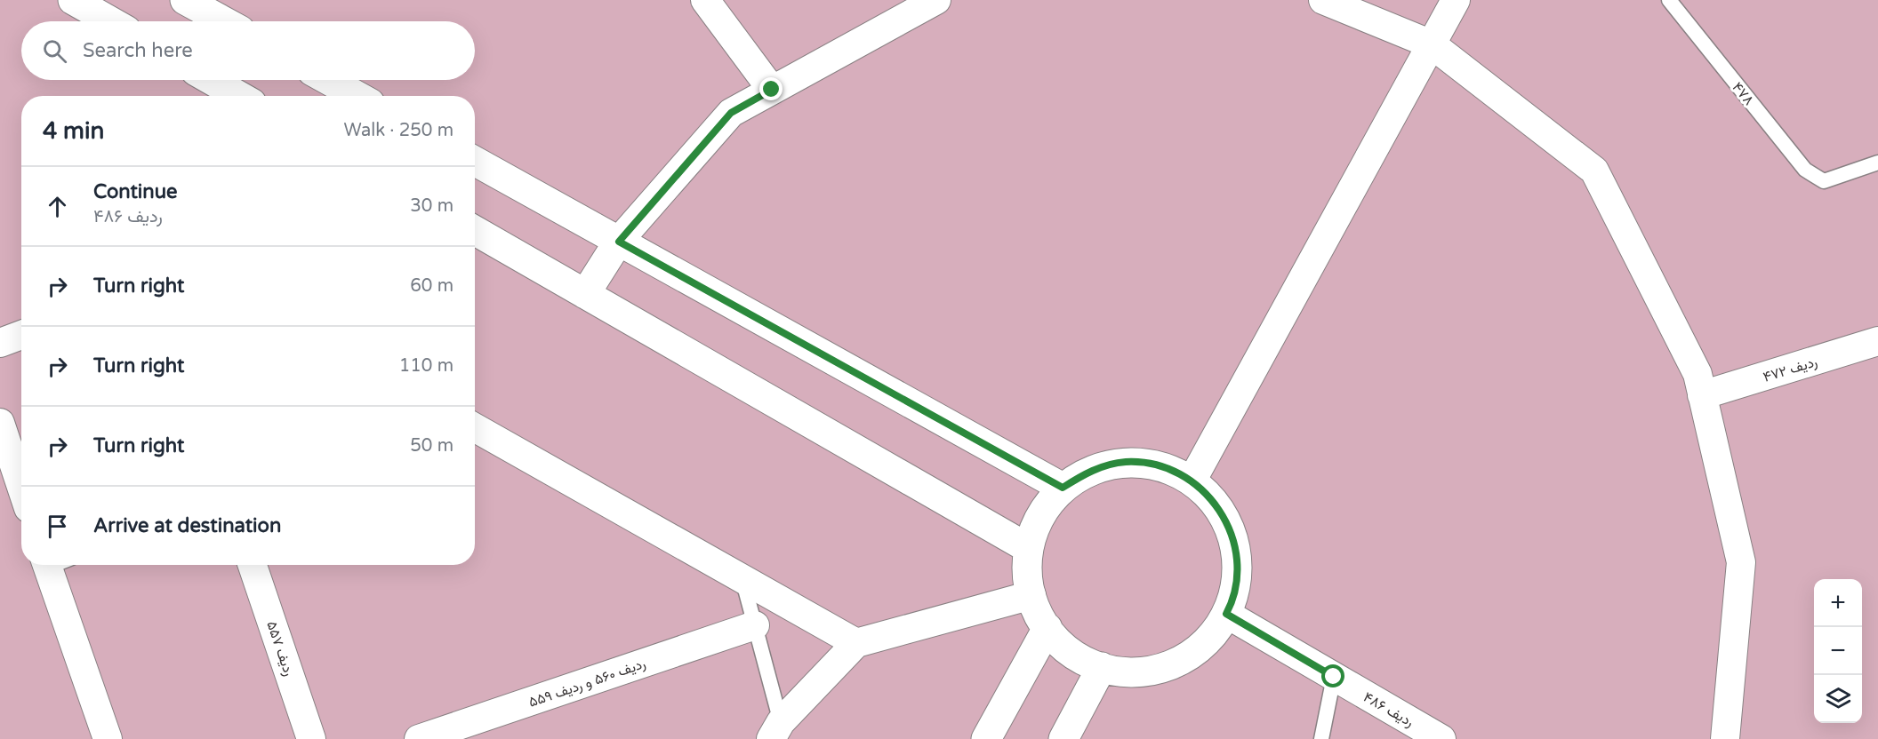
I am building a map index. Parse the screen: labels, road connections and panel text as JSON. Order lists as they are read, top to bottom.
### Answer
{
  "streets": {
    "street": [
      "ردیف ۴۷۲",
      "ردیف ۵۵۷",
      "ردیف ۵۶۰ و ردیف ۵۵۹",
      "ردیف ۴۸۶"
    ],
    "lane": ["۴۷۸"]
  },
  "page": {
    "search": "Search here",
    "heading": ["4 min", "Walk · 250 m"],
    "list": [
      ["Continue", "ردیف ۴۸۶", "30 m"],
      ["Turn right", "60 m"],
      ["Turn right", "110 m"],
      ["Turn right", "50 m"],
      "Arrive at destination"
    ],
    "map_buttons": ["+", "−"]
  }
}
